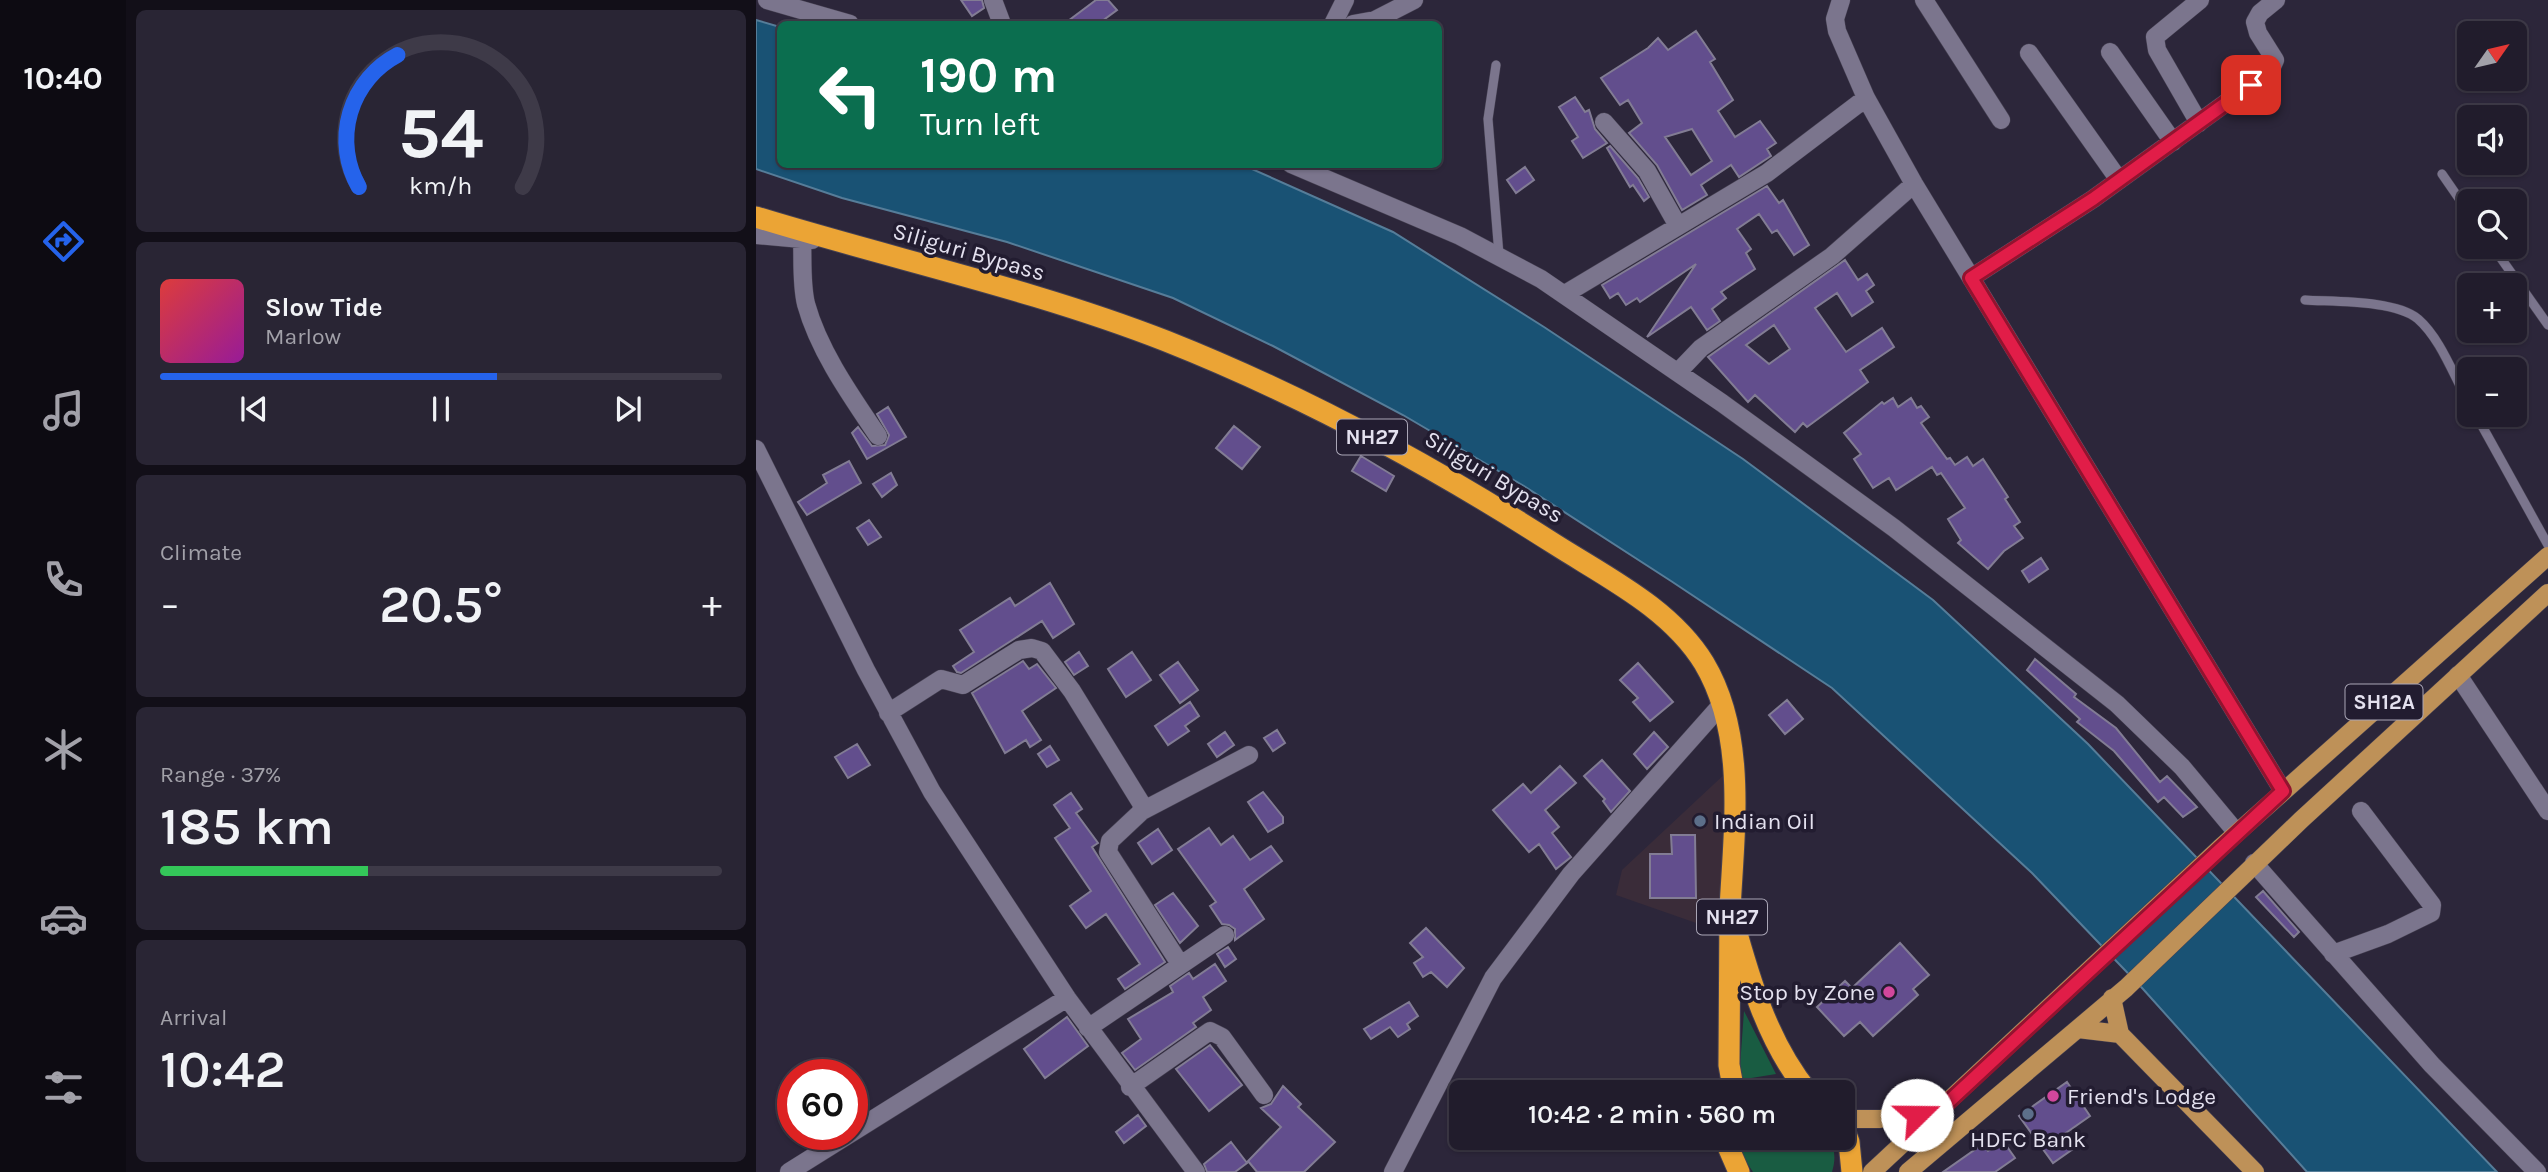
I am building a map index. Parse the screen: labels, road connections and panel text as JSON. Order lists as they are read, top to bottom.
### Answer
{
  "streets": {
    "highway": ["Siliguri Bypass", "NH27"],
    "main road": ["SH12A"]
  },
  "crossings": [
    ["Siliguri Bypass", "NH27"]
  ],
  "places": [
    "Indian Oil",
    "Stop by Zone",
    "Friend's Lodge",
    "HDFC Bank"
  ],
  "north": "top right",
  "page": {
    "tabs": "10:40",
    "map_buttons": ["+", "−"],
    "turn": ["190 m", "Turn left"],
    "song": ["Slow Tide", "Marlow"],
    "tile": [
      "Climate",
      ["Range · 37%", "185 km"],
      ["Arrival", "10:42"]
    ],
    "heat": ["−", "20.5°", "+"],
    "limit": "60",
    "trip": "10:42 · 2 min · 560 m",
    "gauge": ["54", "km/h"]
  }
}
